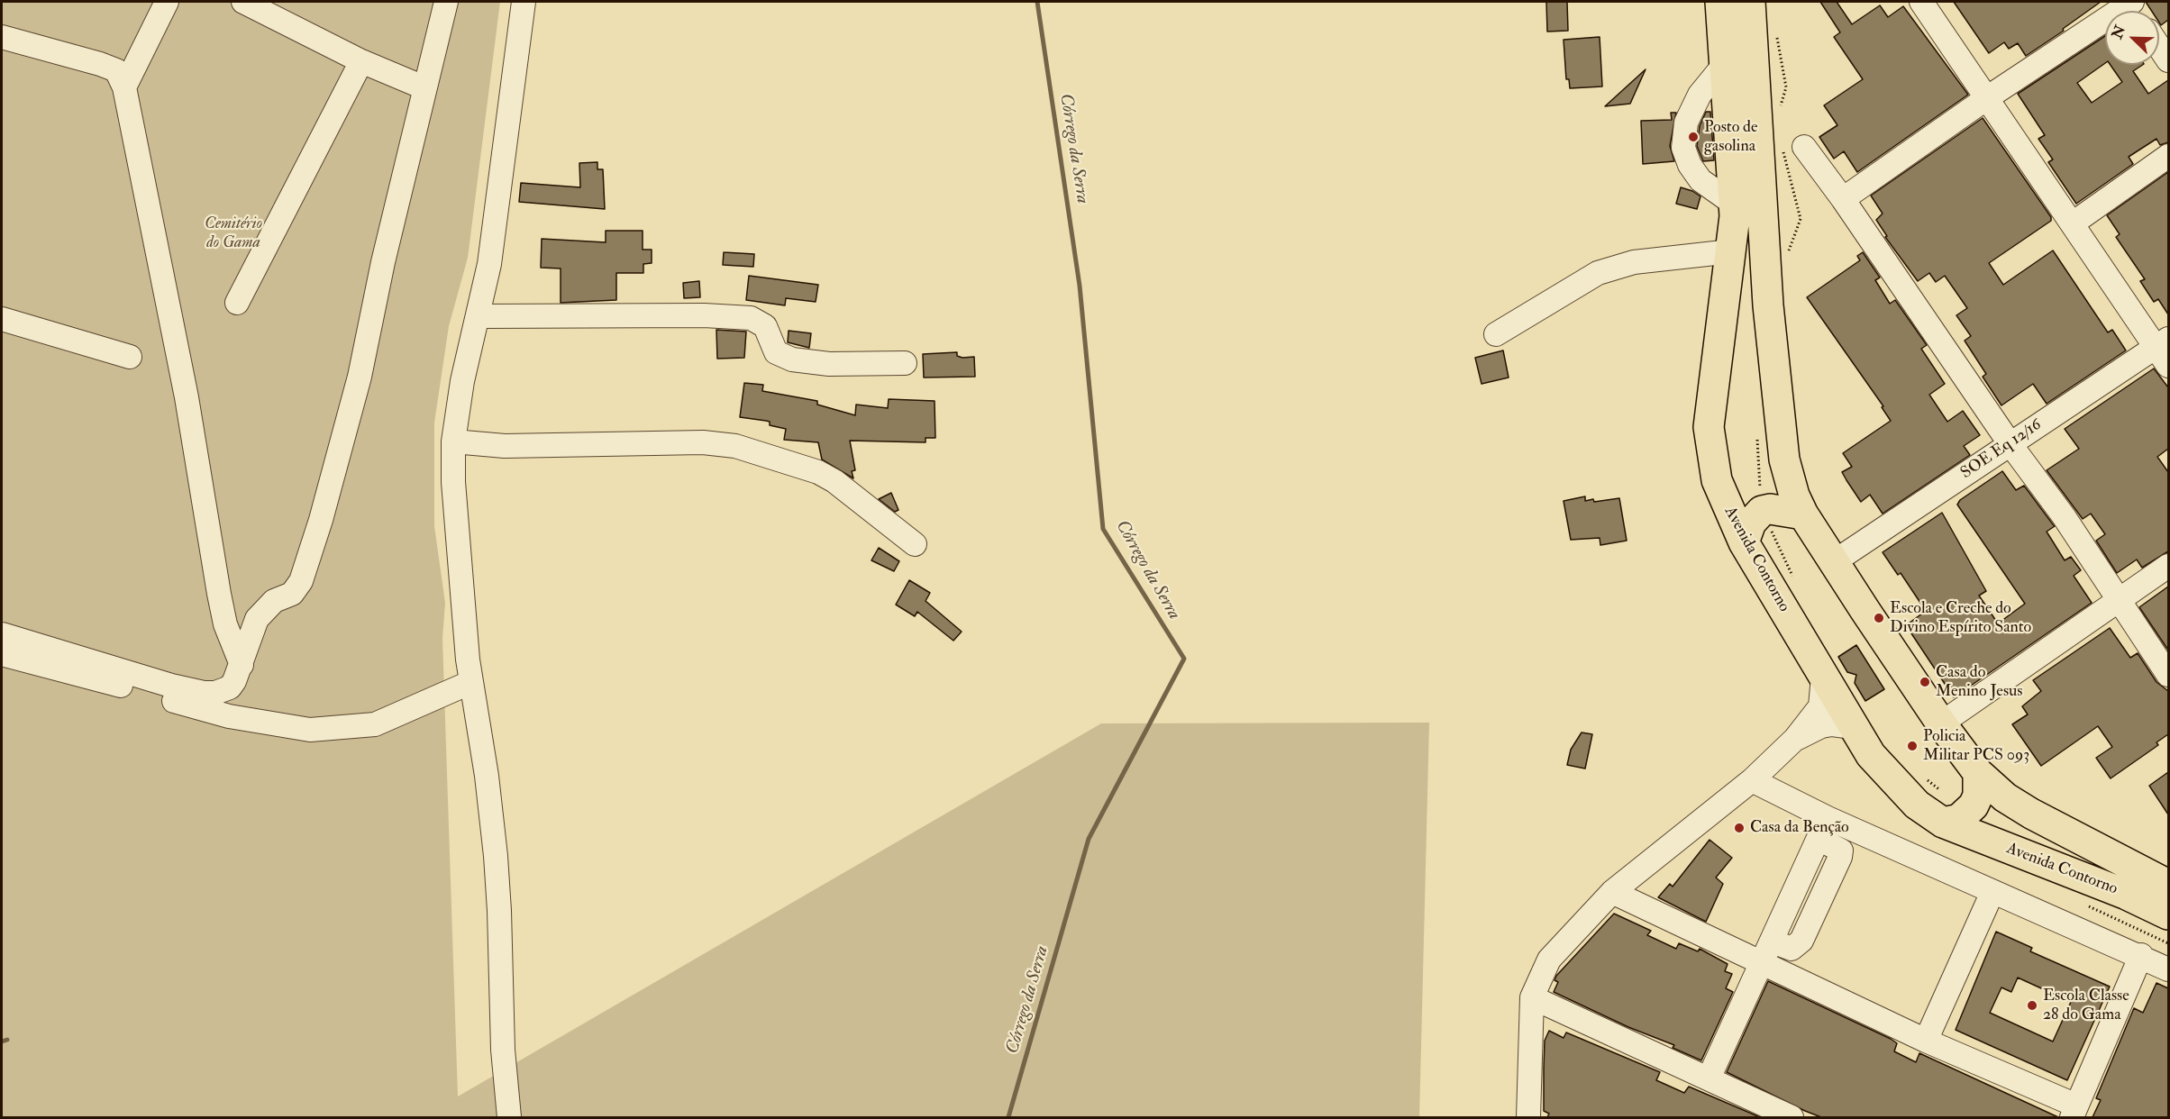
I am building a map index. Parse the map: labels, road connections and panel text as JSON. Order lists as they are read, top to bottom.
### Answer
{
  "streets": {
    "main road": ["Avenida Contorno"],
    "street": ["SOE Eq 12/16"]
  },
  "crossings": [
    ["SOE Eq 12/16", "Avenida Contorno"]
  ],
  "water": ["Córrego da Serra"],
  "parks": ["Cemitério do Gama"],
  "places": [
    "Posto de gasolina",
    "Escola e Creche do Divino Espírito Santo",
    "Casa do Menino Jesus",
    "Policia Militar PCS 093",
    "Casa da Benção",
    "Escola Classe 28 do Gama"
  ],
  "north": "top left"
}
